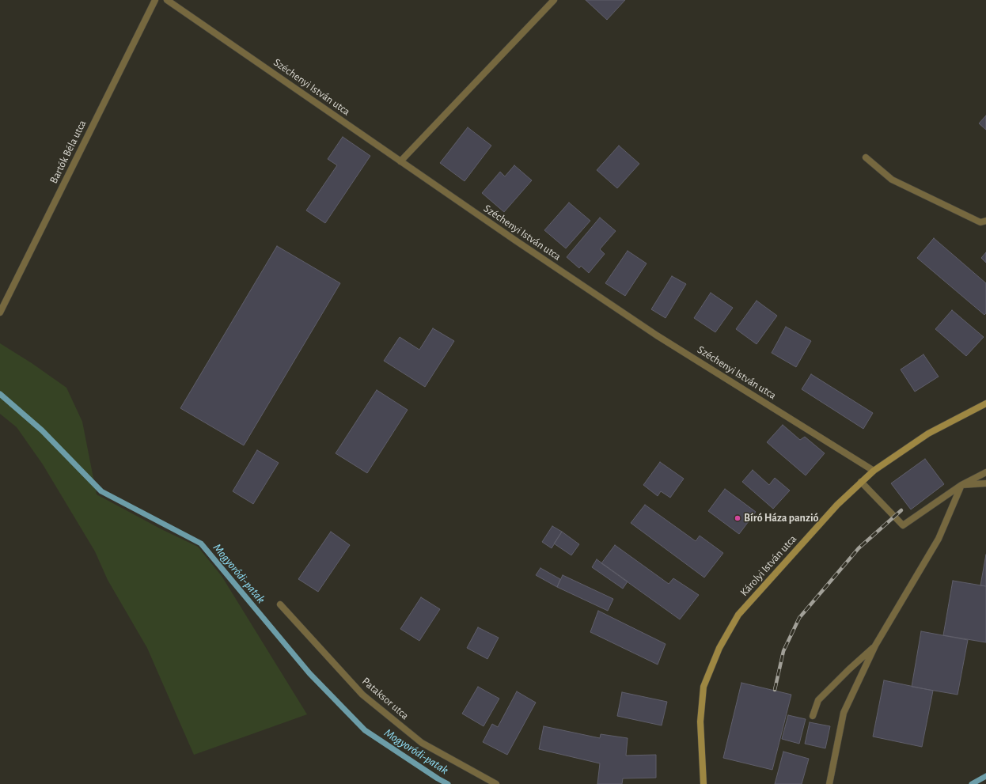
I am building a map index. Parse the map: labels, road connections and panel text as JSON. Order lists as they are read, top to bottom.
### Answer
{
  "streets": {
    "main road": ["Károlyi István utca"],
    "street": ["Széchenyi István utca", "Bartók Béla utca", "Pataksor utca"]
  },
  "crossings": [
    ["Széchenyi István utca", "Károlyi István utca"]
  ],
  "water": ["Mogyoródi-patak"],
  "places": ["Bíró Háza panzió"]
}
